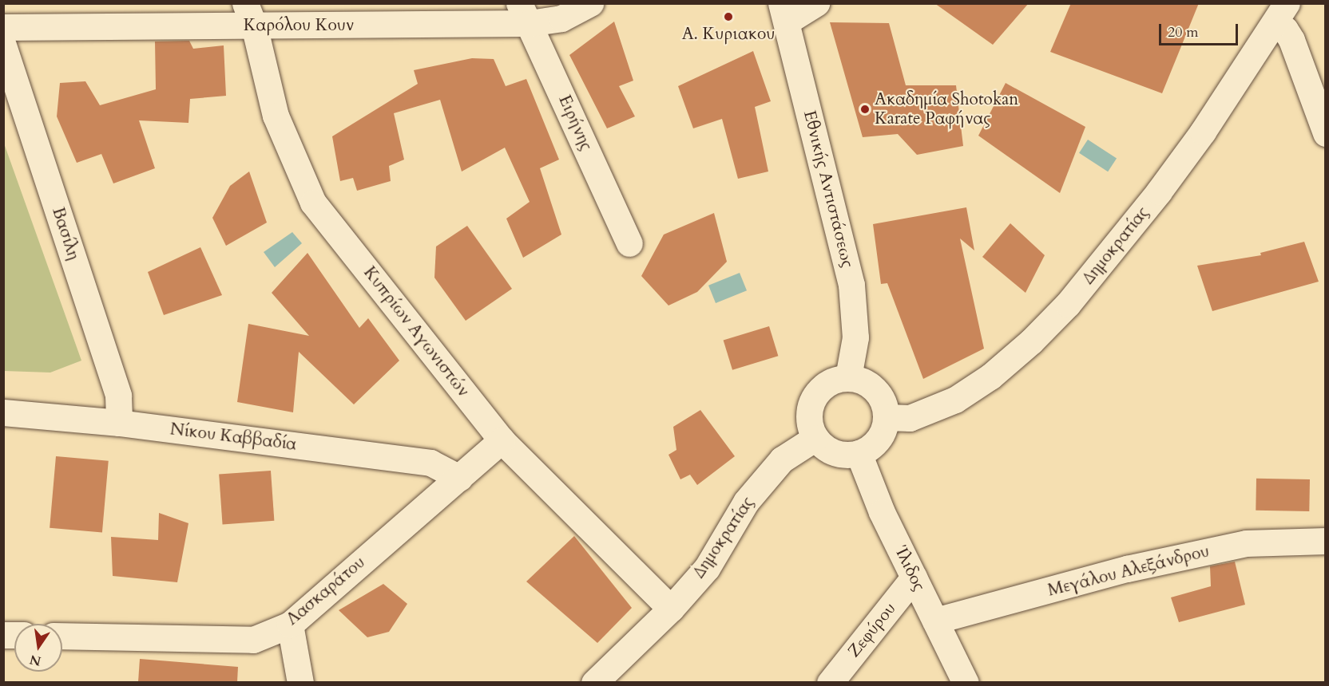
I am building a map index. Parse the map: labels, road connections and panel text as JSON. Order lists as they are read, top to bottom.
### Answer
{
  "streets": {
    "street": [
      "Καρόλου Κουν",
      "Ειρήνης",
      "Εθνικής Αντιστάσεως",
      "Βασίλη",
      "Δημοκρατίας",
      "Κυπρίων Αγωνιστών",
      "Νίκου Καββαδία",
      "Ίλιδος",
      "Μεγάλου Αλεξάνδρου",
      "Λασκαράτου",
      "Ζεφύρου"
    ]
  },
  "crossings": [
    ["Καρόλου Κουν", "Ειρήνης"],
    ["Καρόλου Κουν", "Κυπρίων Αγωνιστών"],
    ["Εθνικής Αντιστάσεως", "Δημοκρατίας"],
    ["Εθνικής Αντιστάσεως", "Ίλιδος"],
    ["Βασίλη", "Νίκου Καββαδία"],
    ["Δημοκρατίας", "Κυπρίων Αγωνιστών"],
    ["Δημοκρατίας", "Ίλιδος"],
    ["Κυπρίων Αγωνιστών", "Λασκαράτου"],
    ["Νίκου Καββαδία", "Λασκαράτου"],
    ["Ίλιδος", "Μεγάλου Αλεξάνδρου"],
    ["Ίλιδος", "Ζεφύρου"]
  ],
  "places": ["Α. Κυριακου", "Ακαδημία Shotokan Karate Ραφήνας"],
  "scale_bar": "20 m",
  "north": "bottom"
}
